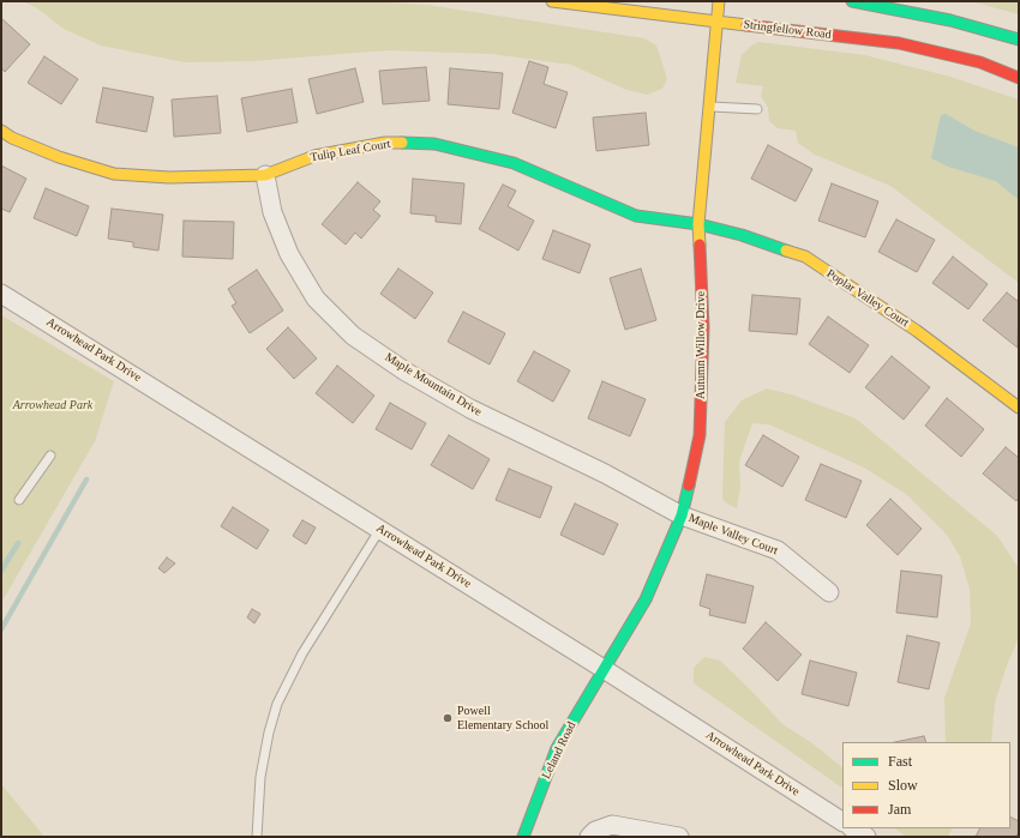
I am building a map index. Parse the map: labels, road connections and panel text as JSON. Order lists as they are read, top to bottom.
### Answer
{
  "streets": {
    "street": [
      "Stringfellow Road",
      "Tulip Leaf Court",
      "Poplar Valley Court",
      "Autumn Willow Drive",
      "Arrowhead Park Drive",
      "Maple Mountain Drive",
      "Maple Valley Court",
      "Leland Road"
    ]
  },
  "crossings": [
    ["Stringfellow Road", "Autumn Willow Drive"],
    ["Tulip Leaf Court", "Poplar Valley Court"],
    ["Tulip Leaf Court", "Autumn Willow Drive"],
    ["Tulip Leaf Court", "Maple Mountain Drive"],
    ["Poplar Valley Court", "Autumn Willow Drive"],
    ["Autumn Willow Drive", "Arrowhead Park Drive"],
    ["Autumn Willow Drive", "Maple Mountain Drive"],
    ["Autumn Willow Drive", "Maple Valley Court"],
    ["Autumn Willow Drive", "Leland Road"],
    ["Arrowhead Park Drive", "Leland Road"],
    ["Maple Mountain Drive", "Maple Valley Court"]
  ],
  "parks": ["Arrowhead Park"],
  "places": ["Powell Elementary School"],
  "legend": ["Fast", "Slow", "Jam"]
}
